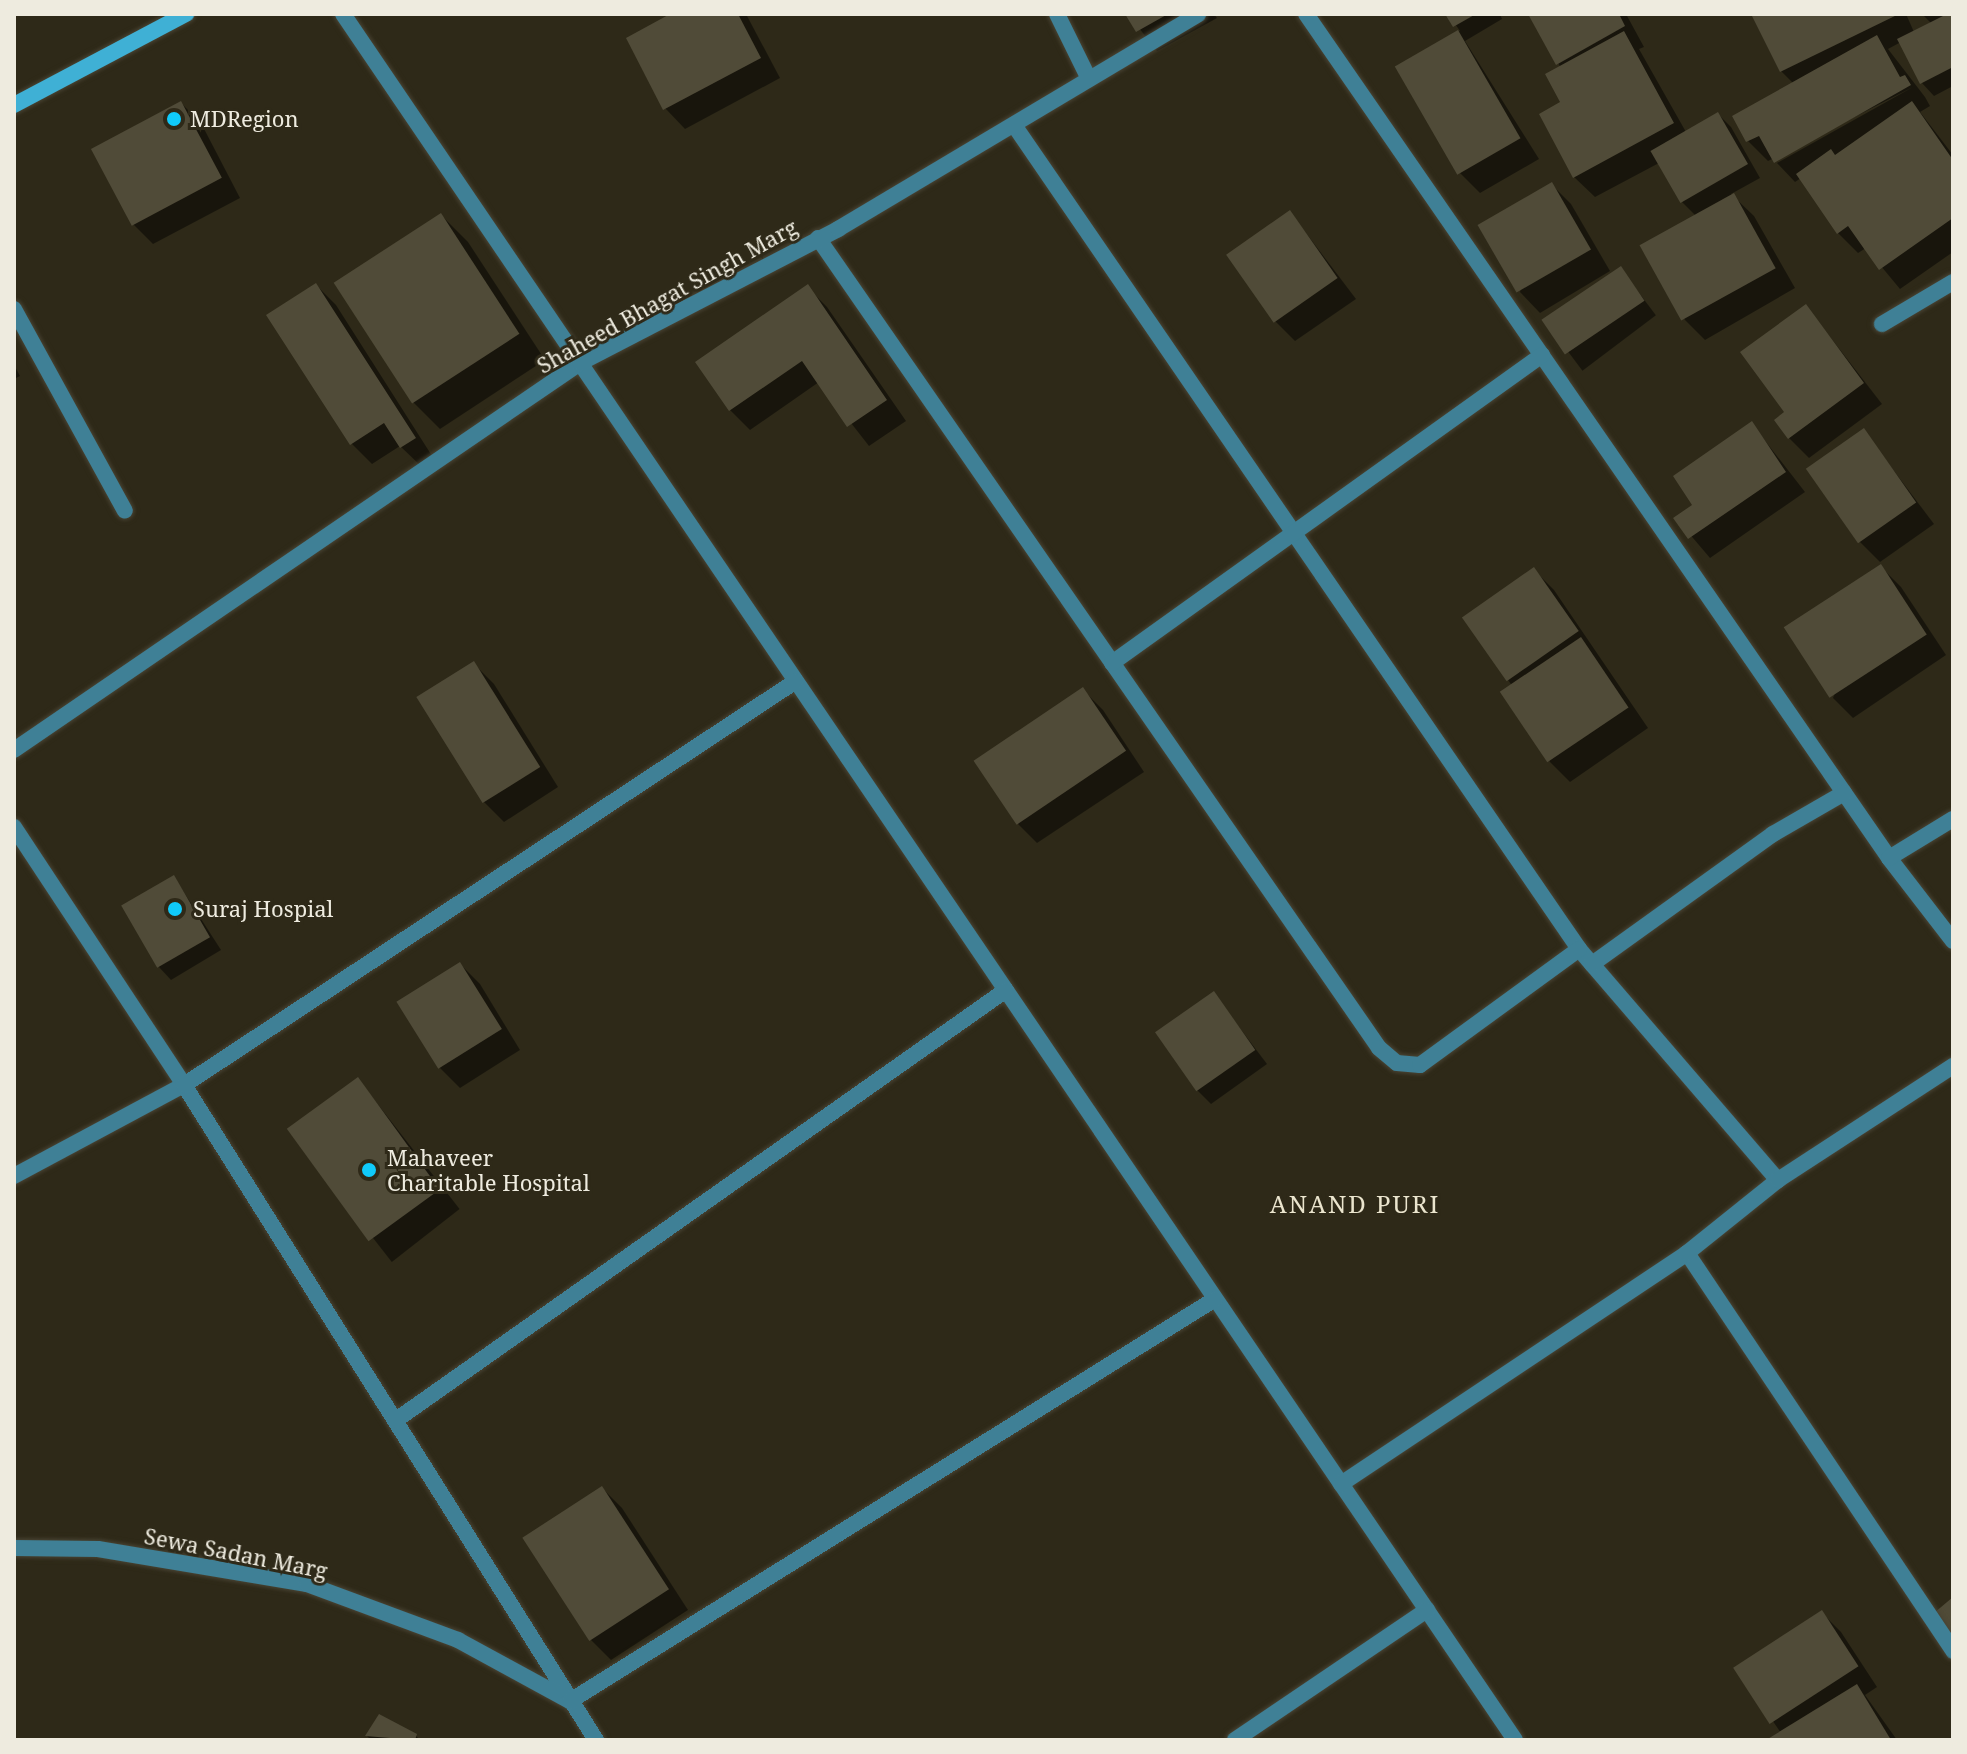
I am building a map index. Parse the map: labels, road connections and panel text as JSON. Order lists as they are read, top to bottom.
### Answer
{
  "streets": {
    "street": ["Shaheed Bhagat Singh Marg", "Sewa Sadan Marg"]
  },
  "districts": ["ANAND PURI"],
  "places": ["MDRegion", "Suraj Hospial", "Mahaveer Charitable Hospital"]
}
